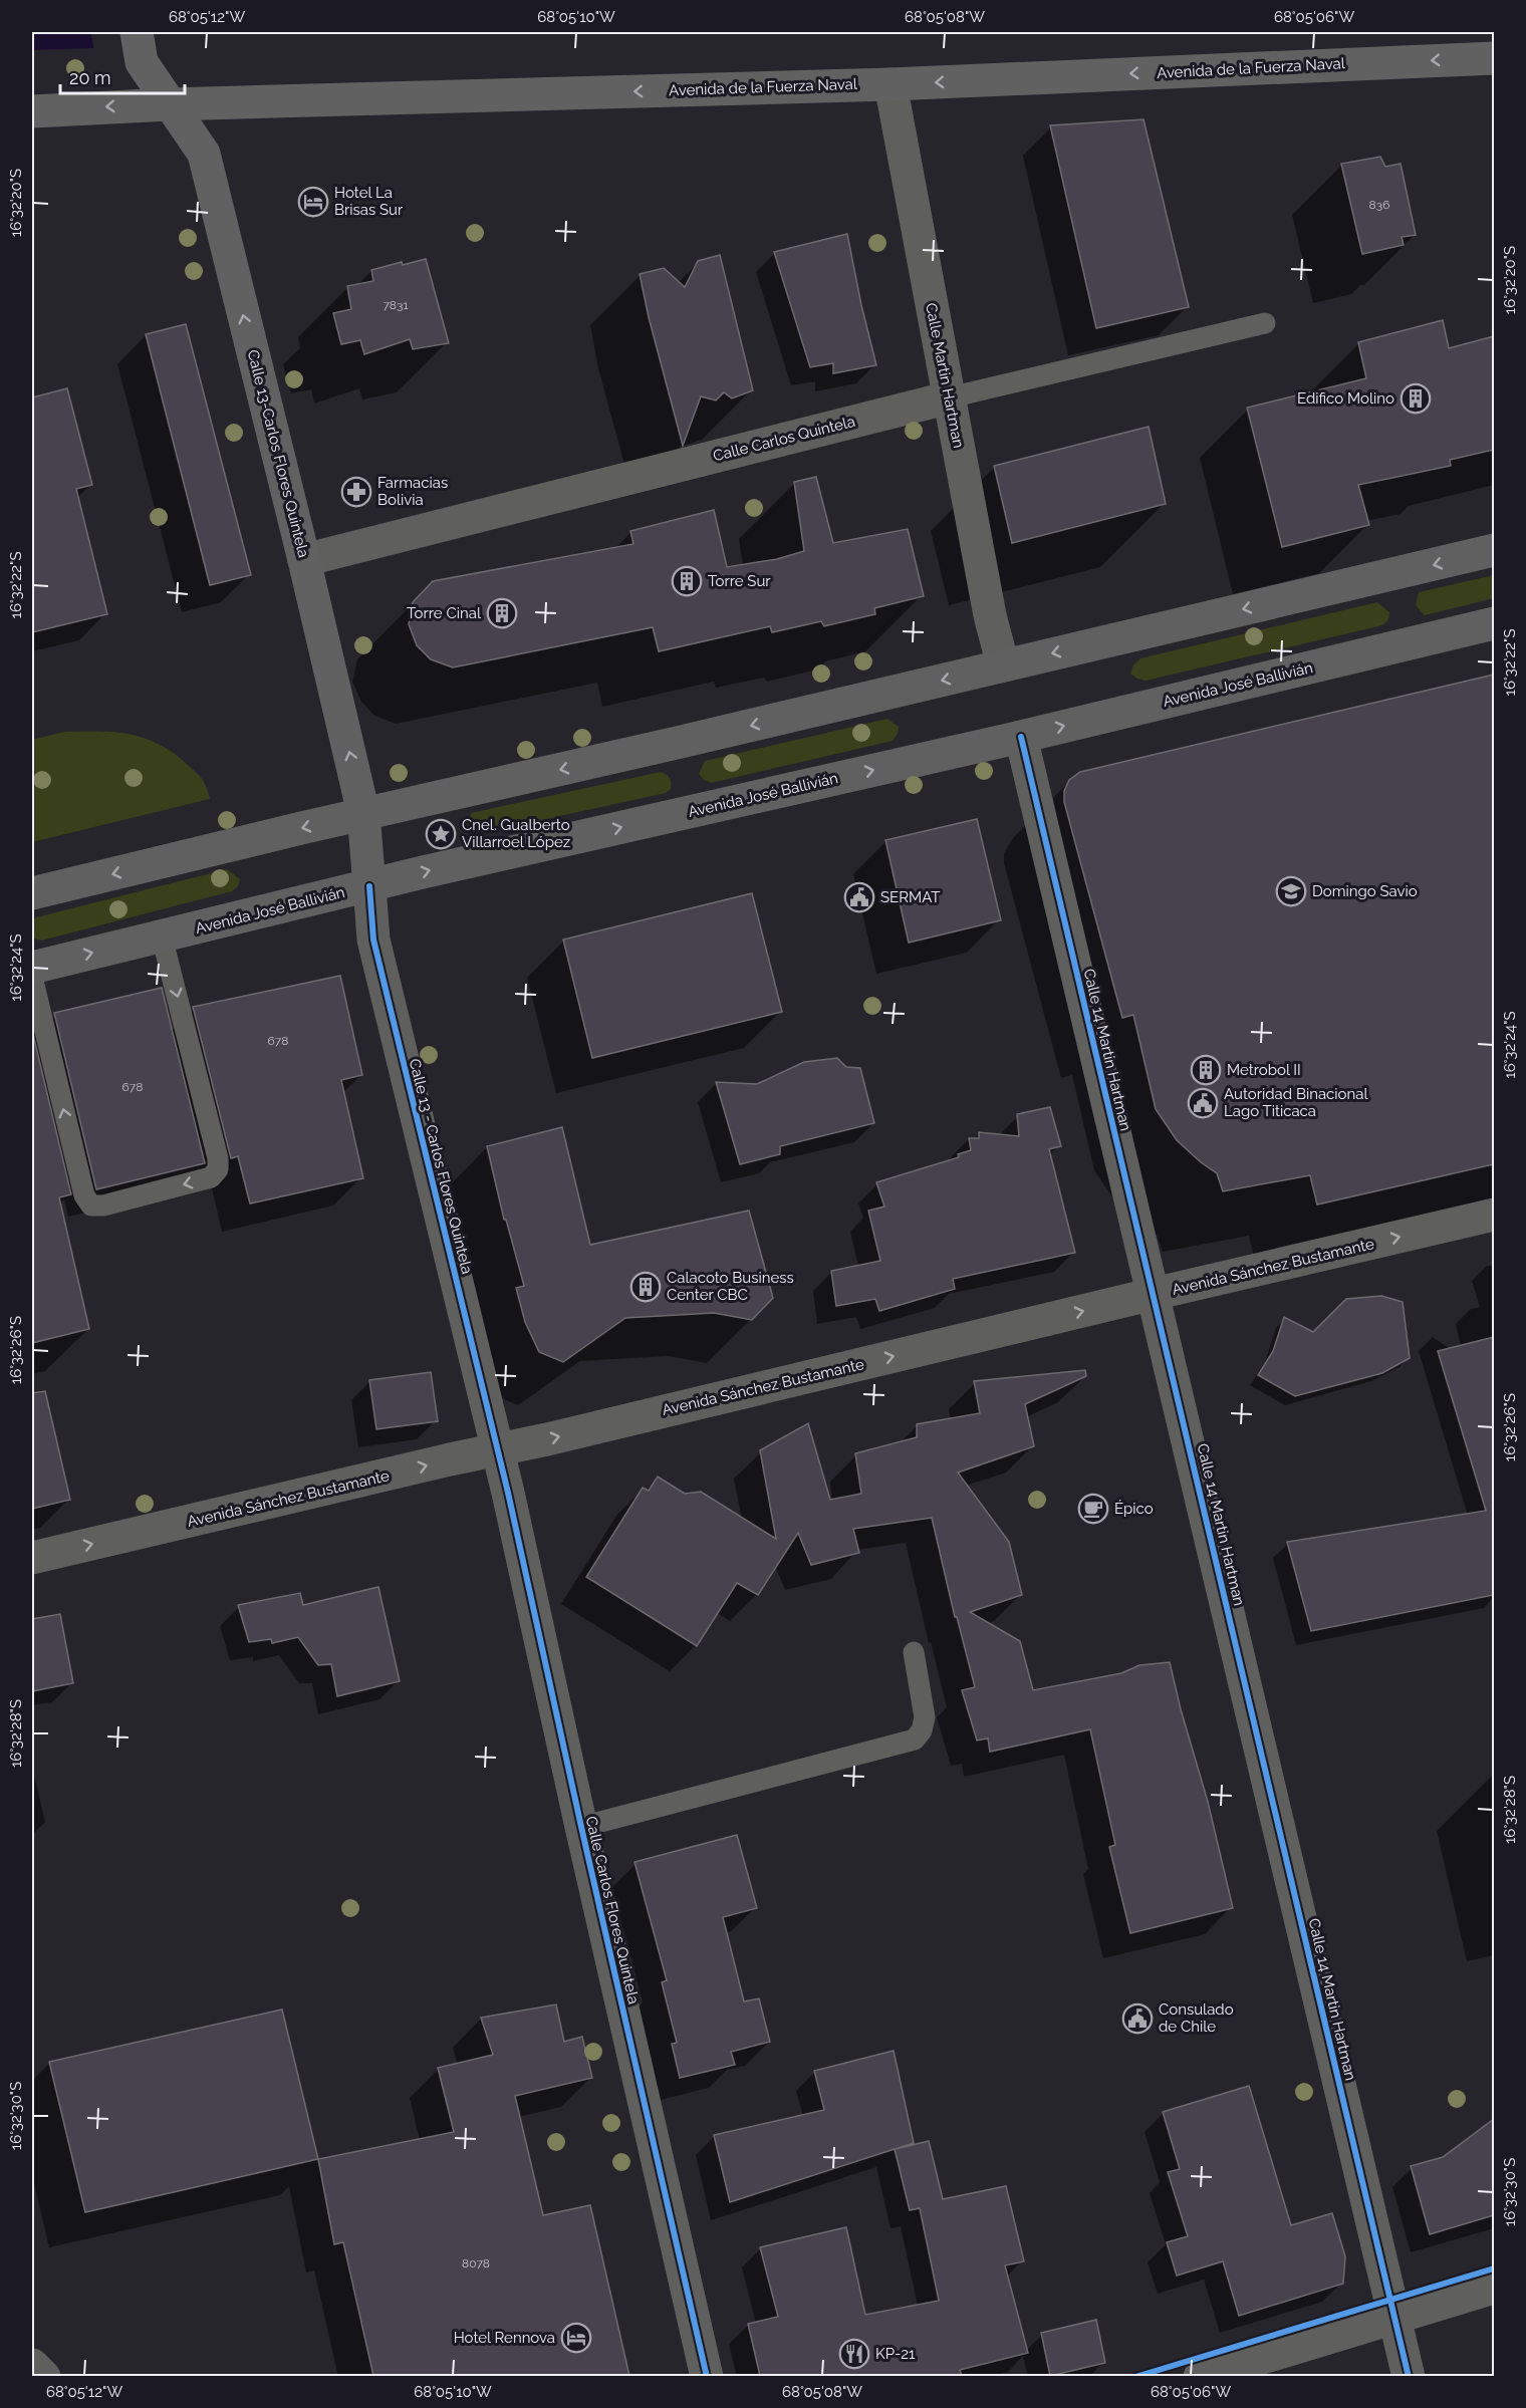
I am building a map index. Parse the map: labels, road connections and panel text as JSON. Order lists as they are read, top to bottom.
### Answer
{
  "streets": {
    "main road": ["Avenida de la Fuerza Naval", "Calle 13-Carlos Flores Quintela", "Avenida José Ballivián"],
    "street": [
      "Calle Martin Hartman",
      "Calle Carlos Quintela",
      "Calle 14 Martin Hartman",
      "Calle 13 - Carlos Flores Quintela",
      "Avenida Sánchez Bustamante",
      "Calle Carlos Flores Quintela"
    ]
  },
  "crossings": [
    ["Avenida de la Fuerza Naval", "Calle Martin Hartman"],
    ["Avenida de la Fuerza Naval", "Calle 13-Carlos Flores Quintela"],
    ["Calle Martin Hartman", "Calle Carlos Quintela"],
    ["Calle Carlos Quintela", "Calle 13-Carlos Flores Quintela"],
    ["Avenida José Ballivián", "Calle 14 Martin Hartman"],
    ["Avenida José Ballivián", "Calle 13 - Carlos Flores Quintela"],
    ["Calle 14 Martin Hartman", "Avenida Sánchez Bustamante"],
    ["Calle 13 - Carlos Flores Quintela", "Avenida Sánchez Bustamante"],
    ["Calle 13 - Carlos Flores Quintela", "Calle Carlos Flores Quintela"],
    ["Avenida Sánchez Bustamante", "Calle Carlos Flores Quintela"]
  ],
  "one_way": ["Avenida de la Fuerza Naval", "Calle 13-Carlos Flores Quintela", "Avenida Sánchez Bustamante"],
  "places": {
    "hotel": ["Hotel La Brisas Sur", "Hotel Rennova"],
    "building": [
      "Edifico Molino",
      "Torre Sur",
      "Torre Cinal",
      "Metrobol II",
      "Calacoto Business Center CBC"
    ],
    "pharmacy": ["Farmacias Bolivia"],
    "place": ["Cnel. Gualberto Villarroel López"],
    "school or university": ["Domingo Savio"],
    "public building": ["SERMAT", "Autoridad Binacional Lago Titicaca", "Consulado de Chile"],
    "cafe": ["Épico"],
    "restaurant": ["KP-21"]
  },
  "house_numbers": [
    "836",
    "7831",
    "678",
    "678",
    "8078"
  ],
  "scale_bar": "20 m",
  "coordinates": [
    "68°05'12\"W",
    "68°05'10\"W",
    "68°05'08\"W",
    "68°05'06\"W",
    "16°32'20\"S",
    "16°32'22\"S",
    "16°32'24\"S",
    "16°32'26\"S",
    "16°32'28\"S",
    "16°32'30\"S"
  ]
}
